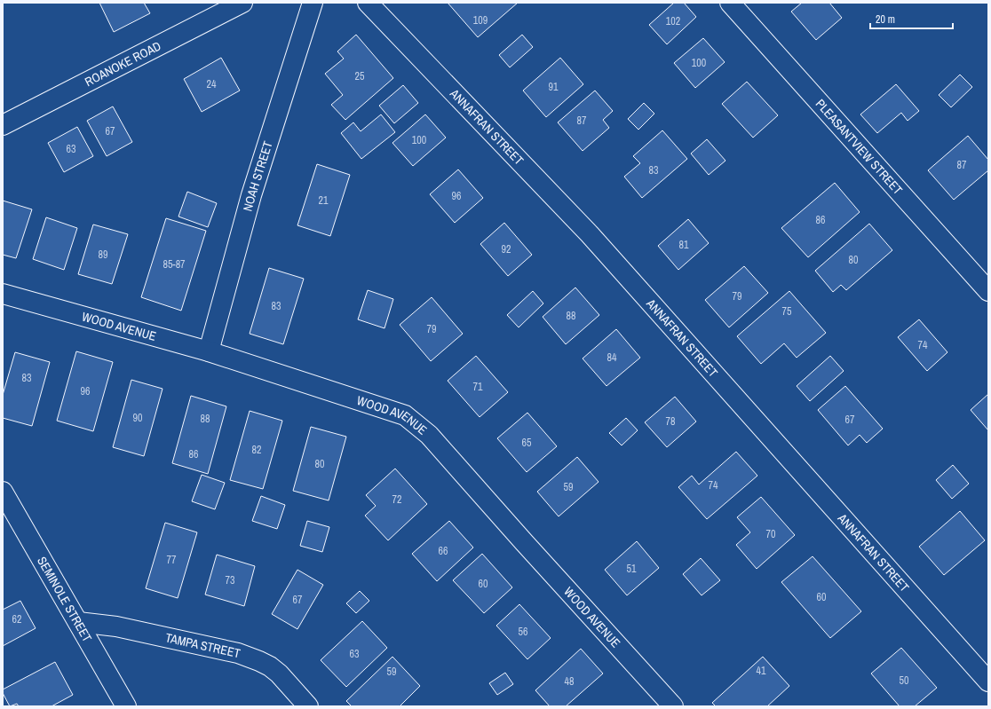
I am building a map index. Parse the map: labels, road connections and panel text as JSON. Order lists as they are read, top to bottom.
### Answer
{
  "streets": {
    "street": [
      "ROANOKE ROAD",
      "ANNAFRAN STREET",
      "PLEASANTVIEW STREET",
      "NOAH STREET",
      "WOOD AVENUE",
      "SEMINOLE STREET",
      "TAMPA STREET"
    ]
  },
  "crossings": [
    ["NOAH STREET", "WOOD AVENUE"],
    ["SEMINOLE STREET", "TAMPA STREET"]
  ],
  "house_numbers": [
    "109",
    "102",
    "100",
    "25",
    "24",
    "91",
    "87",
    "67",
    "100",
    "63",
    "87",
    "83",
    "96",
    "21",
    "86",
    "81",
    "92",
    "89",
    "80",
    "85-87",
    "79",
    "83",
    "75",
    "88",
    "79",
    "74",
    "84",
    "83",
    "71",
    "96",
    "90",
    "88",
    "67",
    "78",
    "65",
    "82",
    "86",
    "80",
    "74",
    "59",
    "72",
    "70",
    "66",
    "77",
    "51",
    "73",
    "60",
    "60",
    "67",
    "62",
    "56",
    "63",
    "41",
    "59",
    "50",
    "48"
  ],
  "scale_bar": "20 m"
}
